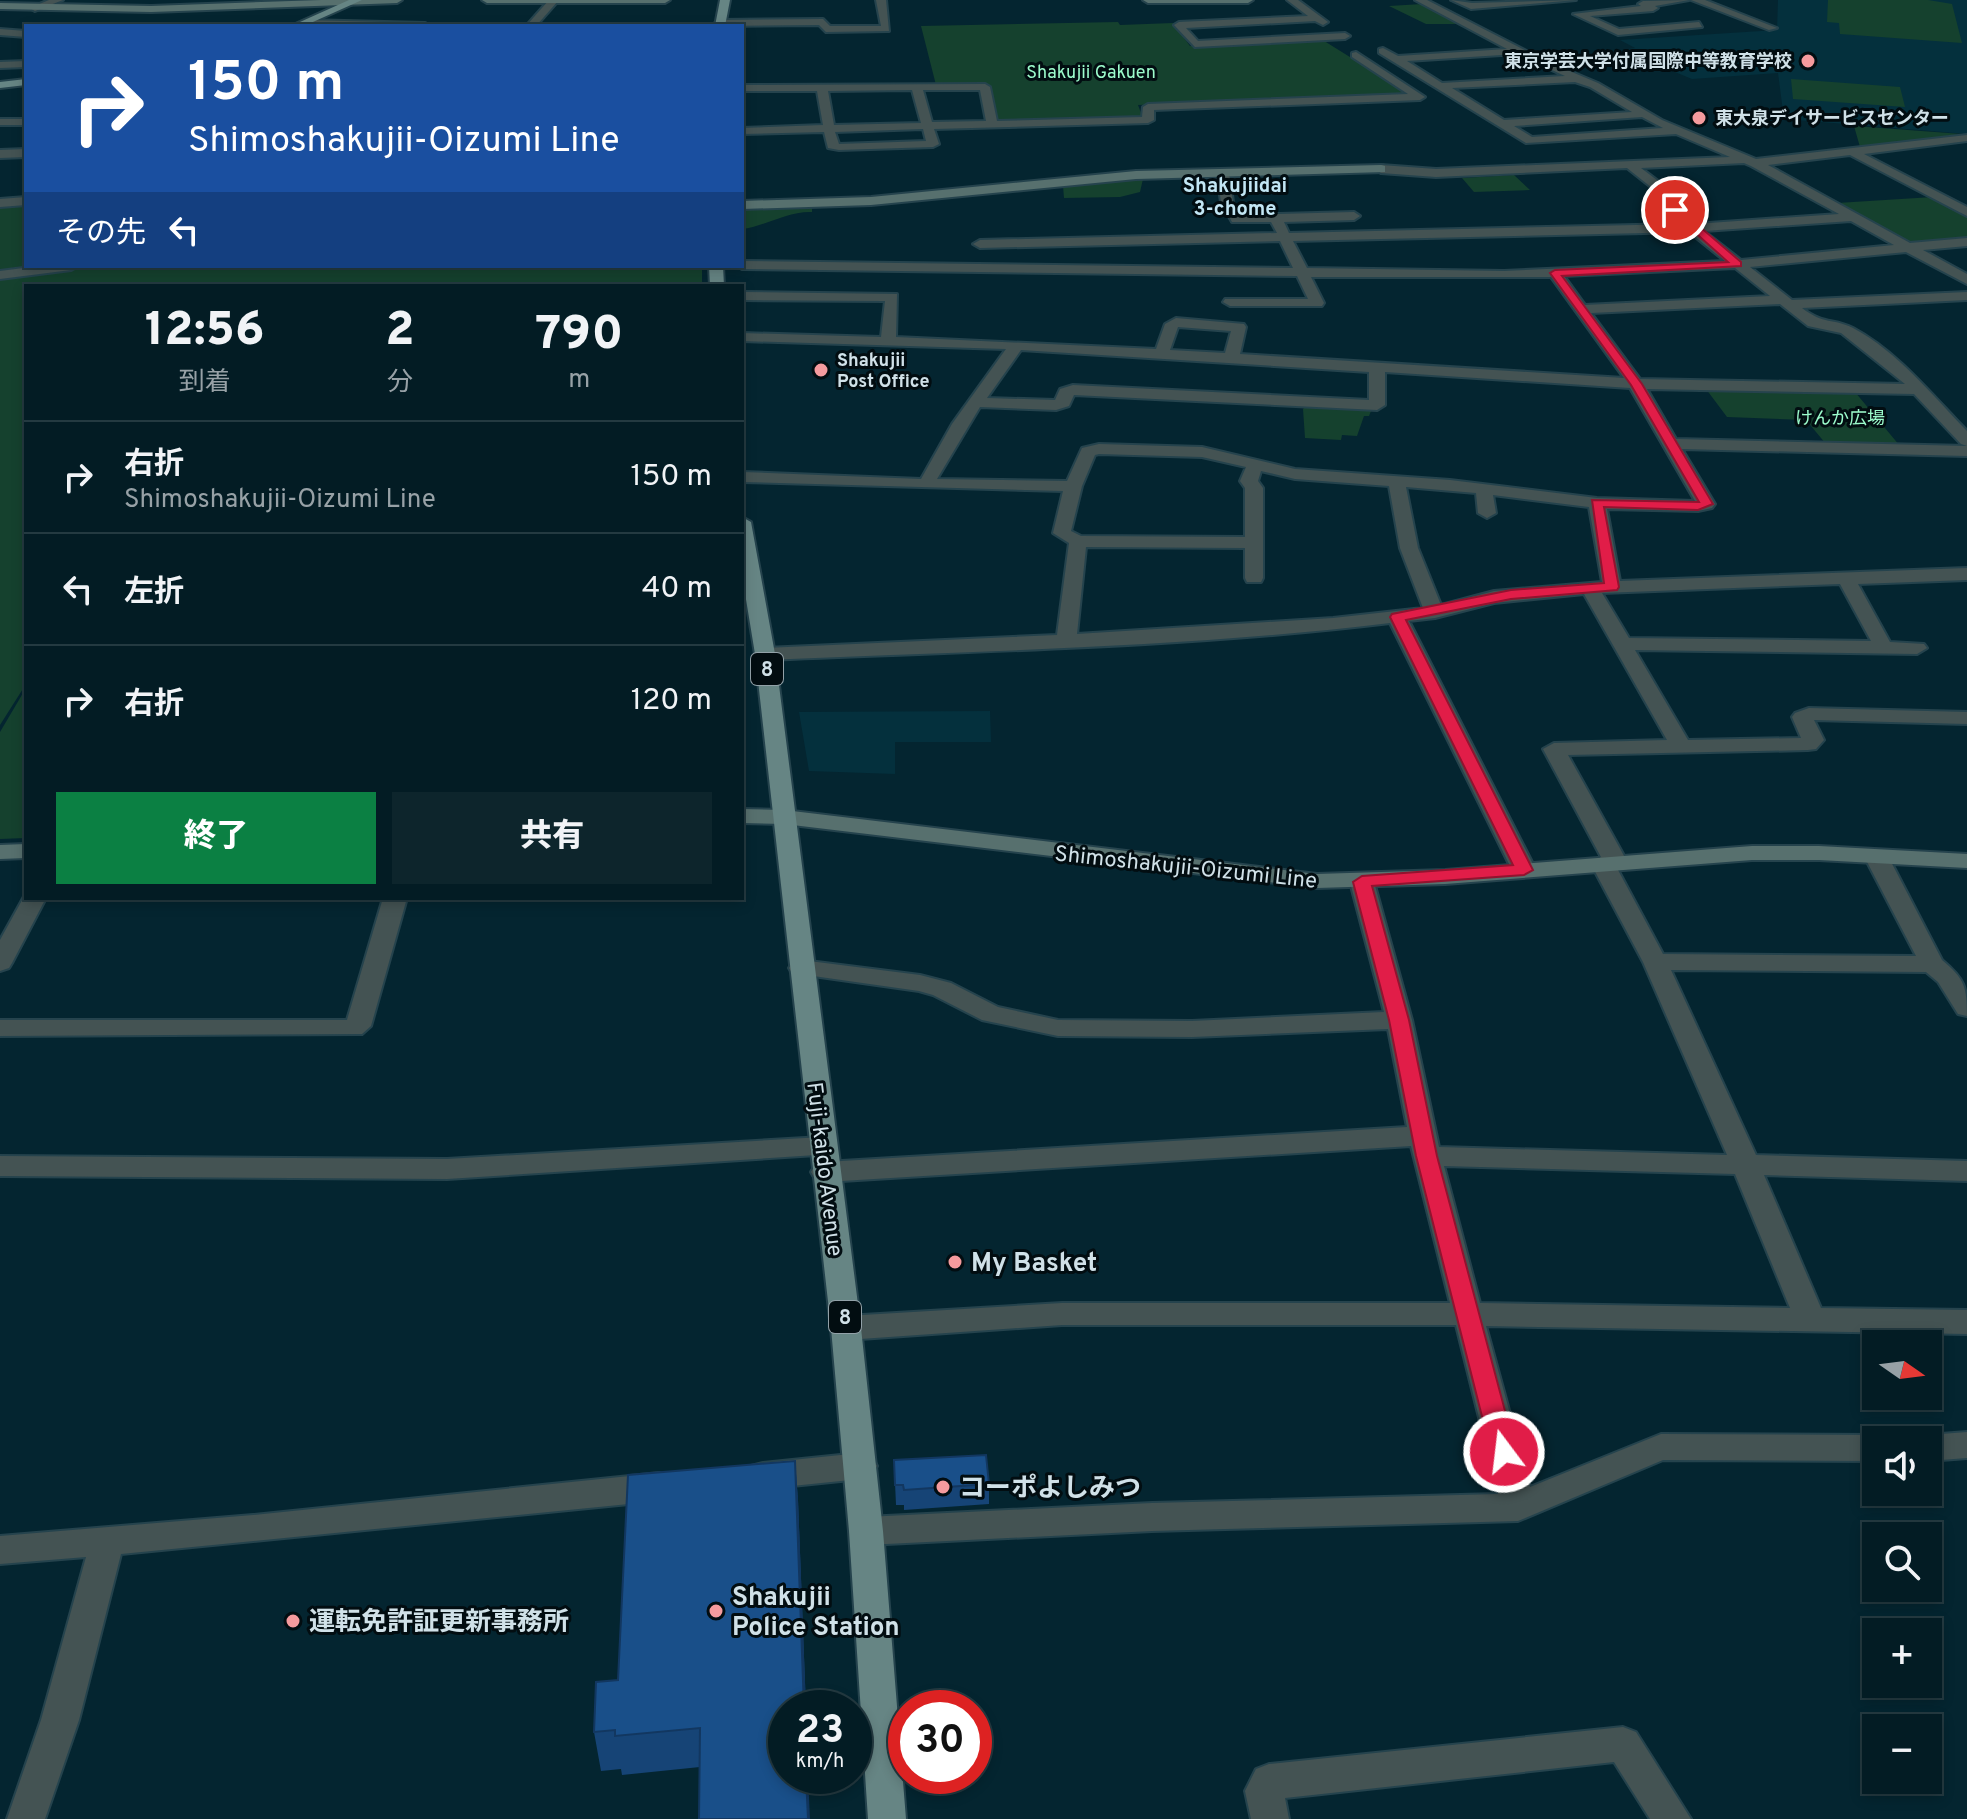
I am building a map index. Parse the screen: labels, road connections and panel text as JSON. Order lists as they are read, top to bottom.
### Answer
{
  "streets": {
    "main road": ["8", "Fuji-kaido Avenue"],
    "street": ["Shimoshakujii-Oizumi Line"]
  },
  "crossings": [
    ["Shimoshakujii-Oizumi Line", "Fuji-kaido Avenue"]
  ],
  "districts": ["Shakujiidai 3-chome"],
  "parks": ["Shakujii Gakuen", "けんか広場"],
  "places": [
    "東京学芸大学付属国際中等教育学校",
    "東大泉デイサービスセンター",
    "Shakujii Post Office",
    "My Basket",
    "コーポよしみつ",
    "Shakujii Police Station",
    "運転免許証更新事務所"
  ],
  "north": "right",
  "page": {
    "turn": ["150 m", "Shimoshakujii-Oizumi Line"],
    "then": "その先",
    "eta": [
      "12:56",
      "到着",
      "2",
      "分",
      "790",
      "m"
    ],
    "list": [
      {
        "name": "右折",
        "note": "Shimoshakujii-Oizumi Line",
        "value": "150 m"
      },
      {
        "name": "左折",
        "value": "40 m"
      },
      {
        "name": "右折",
        "value": "120 m"
      }
    ],
    "buttons": ["終了", "共有"],
    "map_buttons": ["+", "−"],
    "speed": "23 km/h",
    "limit": "30"
  }
}
